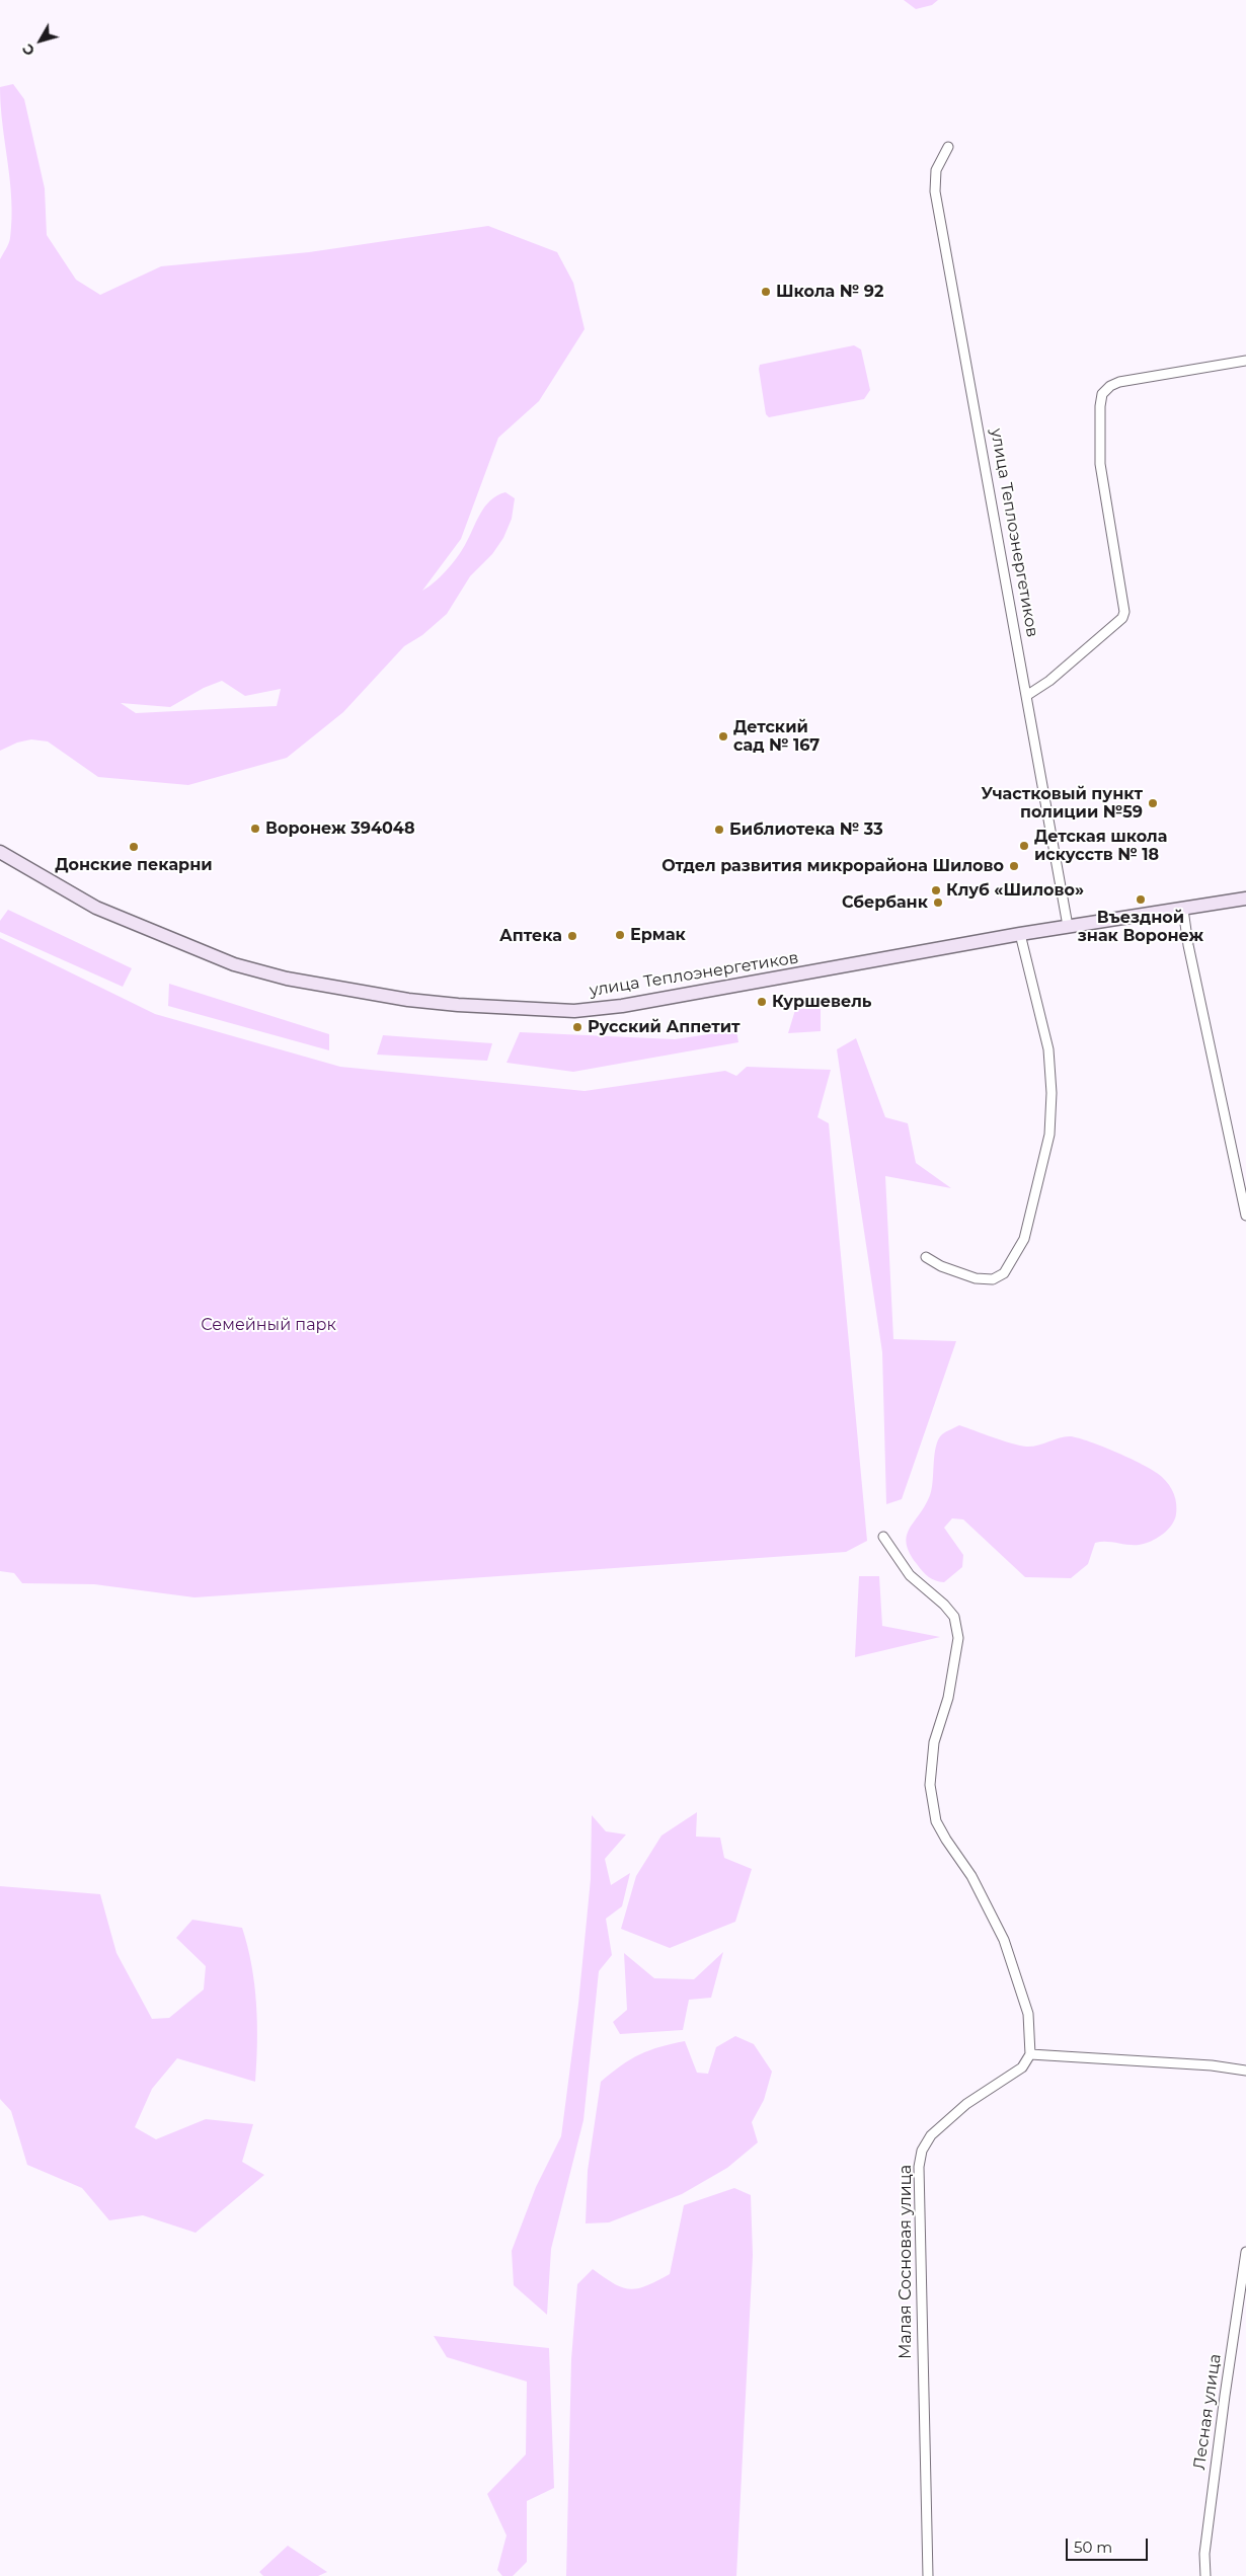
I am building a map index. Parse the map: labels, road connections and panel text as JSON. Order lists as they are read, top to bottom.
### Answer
{
  "streets": {
    "street": ["улица Теплоэнергетиков", "Малая Сосновая улица", "Лесная улица"]
  },
  "parks": ["Семейный парк"],
  "places": [
    "Школа № 92",
    "Детский сад № 167",
    "Участковый пункт полиции №59",
    "Воронеж 394048",
    "Библиотека № 33",
    "Детская школа искусств № 18",
    "Донские пекарни",
    "Отдел развития микрорайона Шилово",
    "Клуб «Шилово»",
    "Въездной знак Воронеж",
    "Сбербанк",
    "Ермак",
    "Аптека",
    "Куршевель",
    "Русский Аппетит"
  ],
  "scale_bar": "50 m",
  "north": "bottom left"
}
